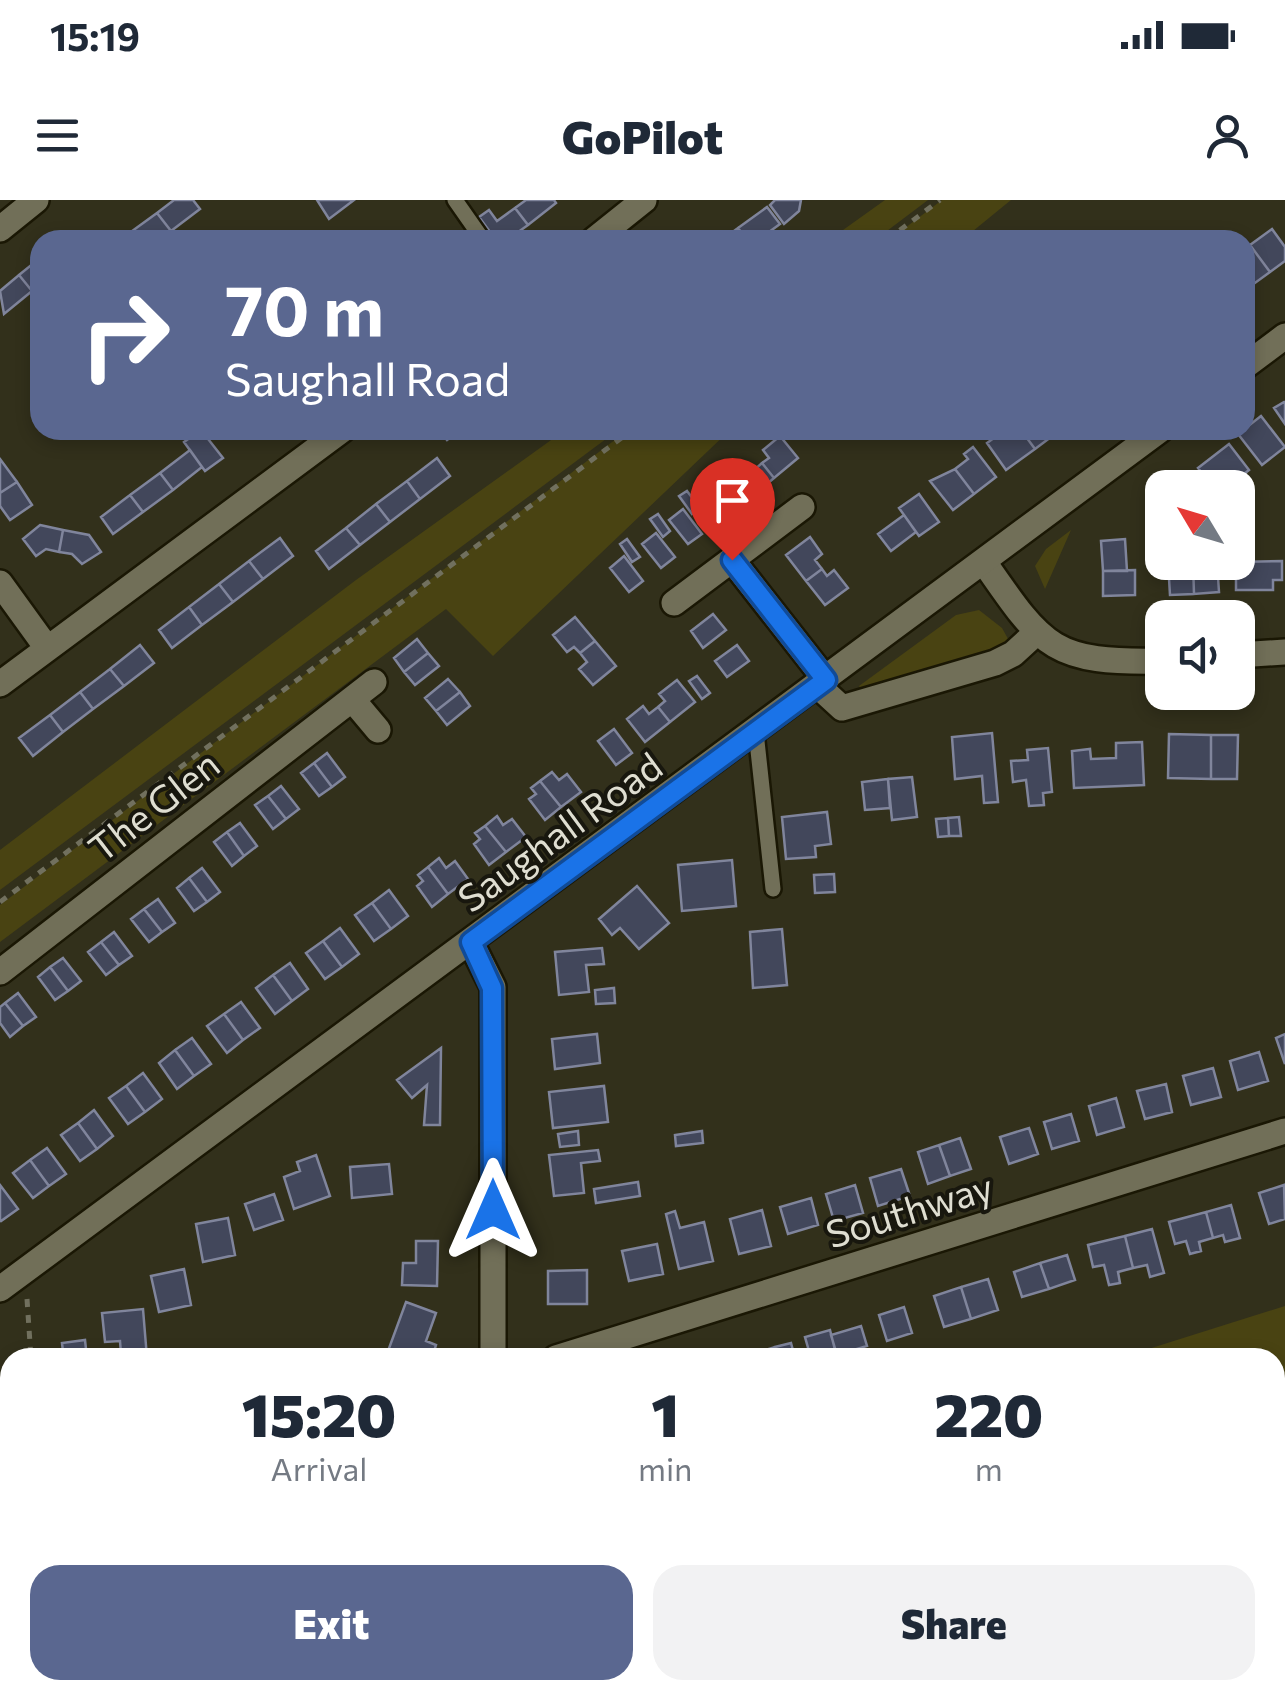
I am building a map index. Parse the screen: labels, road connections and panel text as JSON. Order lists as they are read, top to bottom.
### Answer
{
  "streets": {
    "street": ["The Glen", "Saughall Road", "Southway"]
  },
  "north": "top left",
  "page": {
    "status": "15:19",
    "header": "GoPilot",
    "turn": ["70 m", "Saughall Road"],
    "eta": [
      "15:20",
      "Arrival",
      "1",
      "min",
      "220",
      "m"
    ],
    "buttons": ["Exit", "Share"]
  }
}
